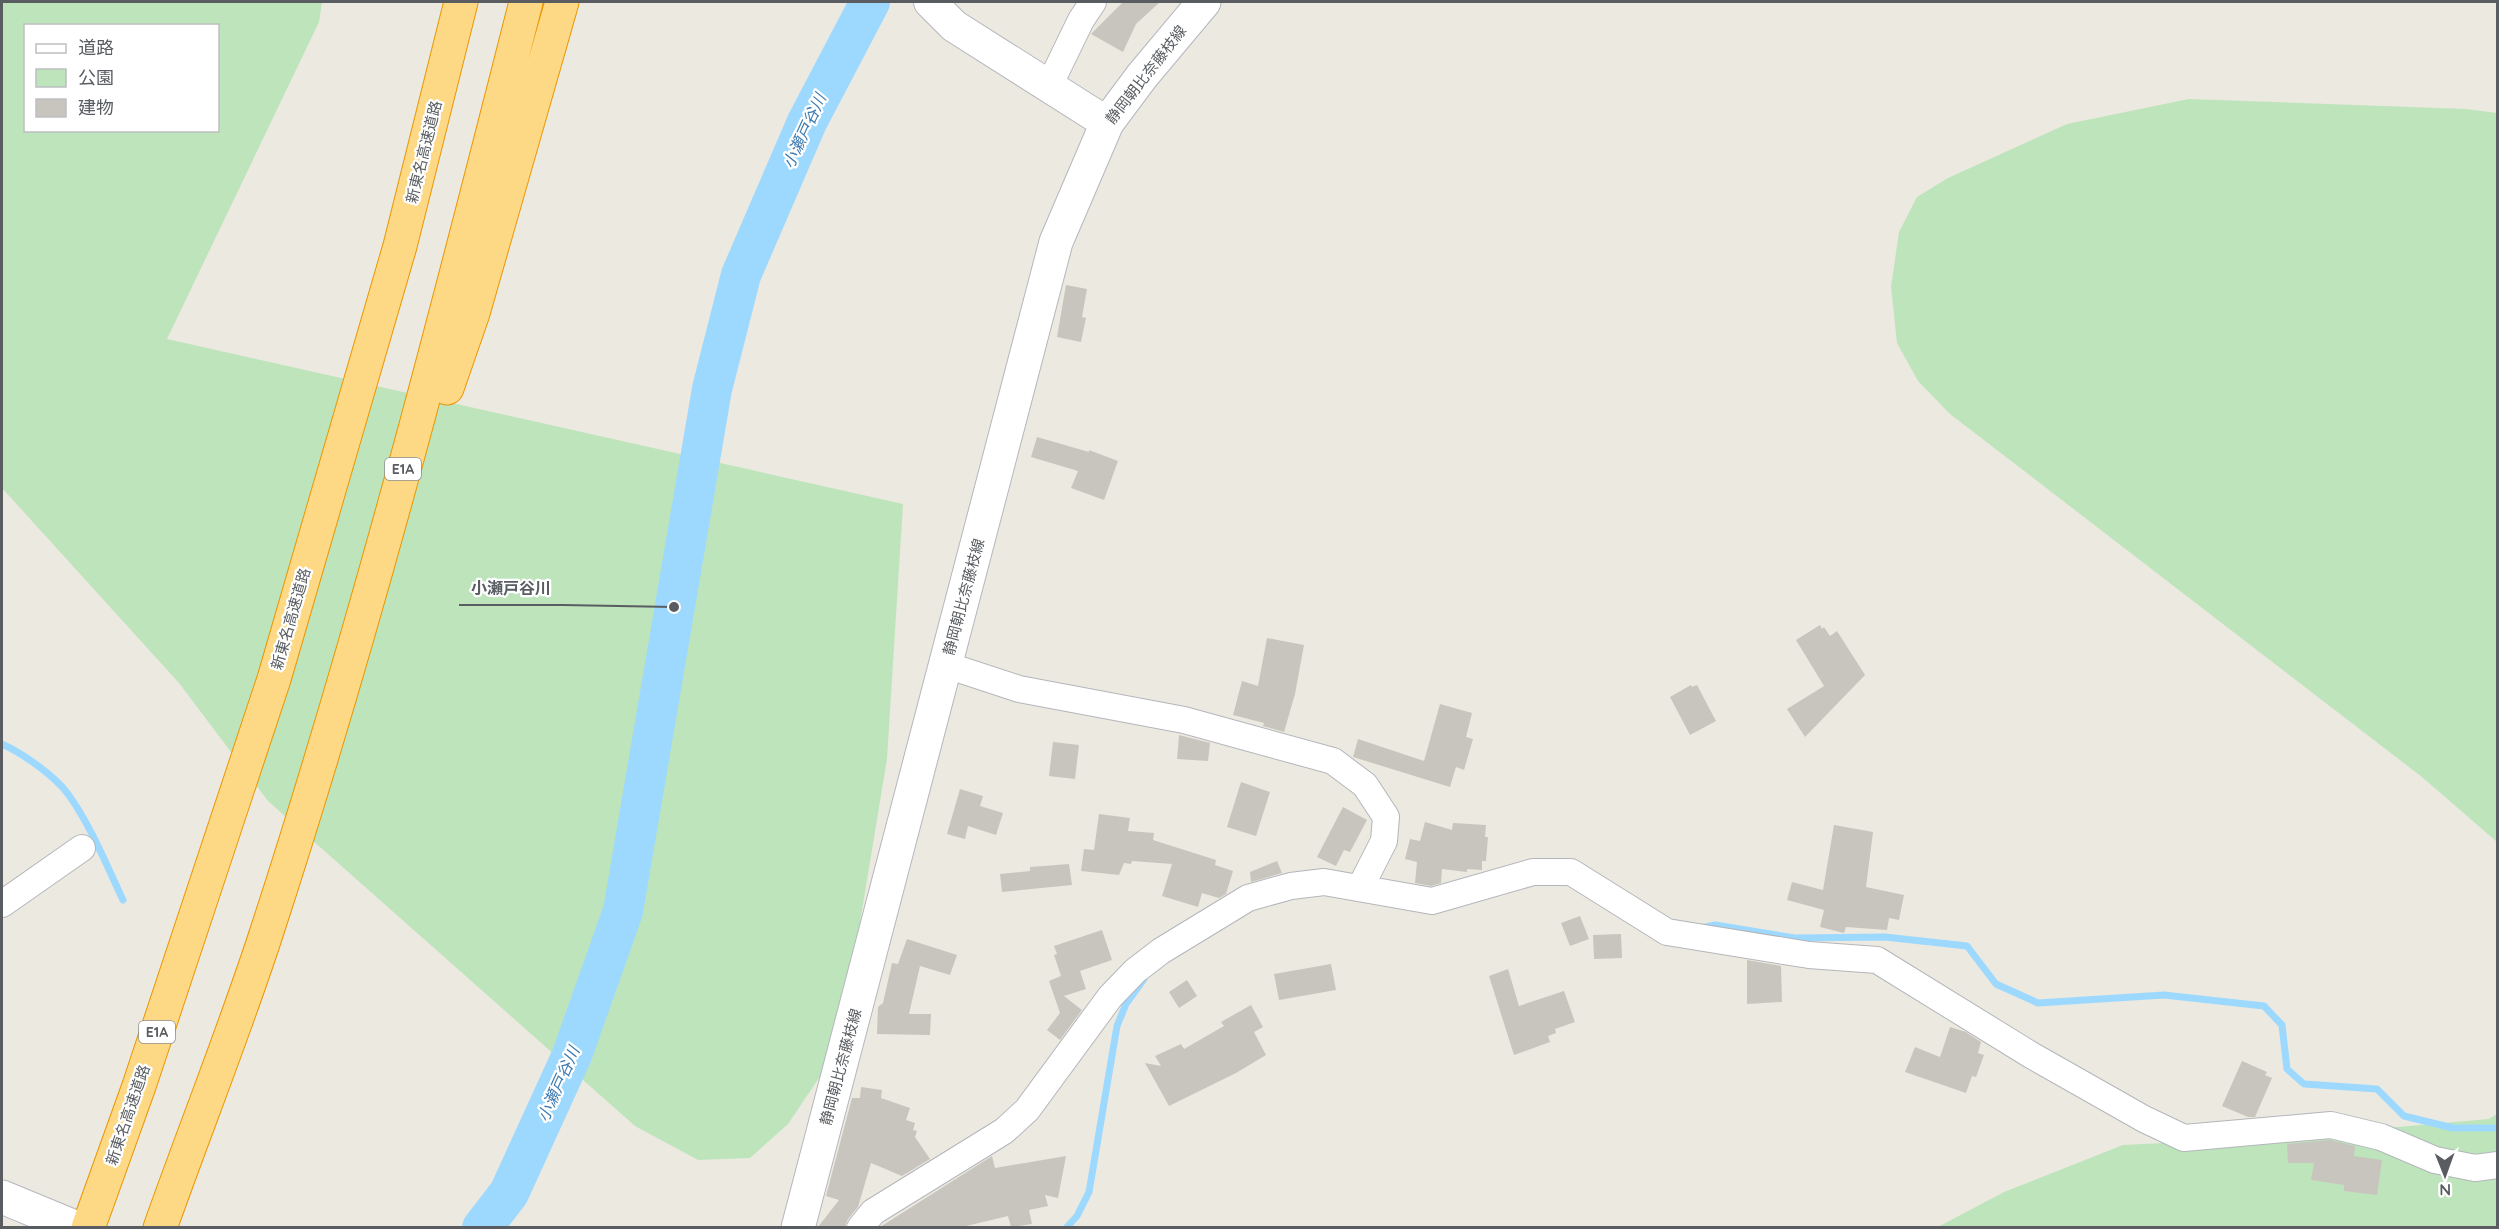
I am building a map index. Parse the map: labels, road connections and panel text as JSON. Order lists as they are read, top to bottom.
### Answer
{
  "streets": {
    "highway": ["新東名高速道路", "E1A"],
    "main road": ["静岡朝比奈藤枝線"]
  },
  "water": ["小瀬戸谷川"],
  "places": ["小瀬戸谷川"],
  "legend": ["道路", "公園", "建物"],
  "north": "bottom"
}
